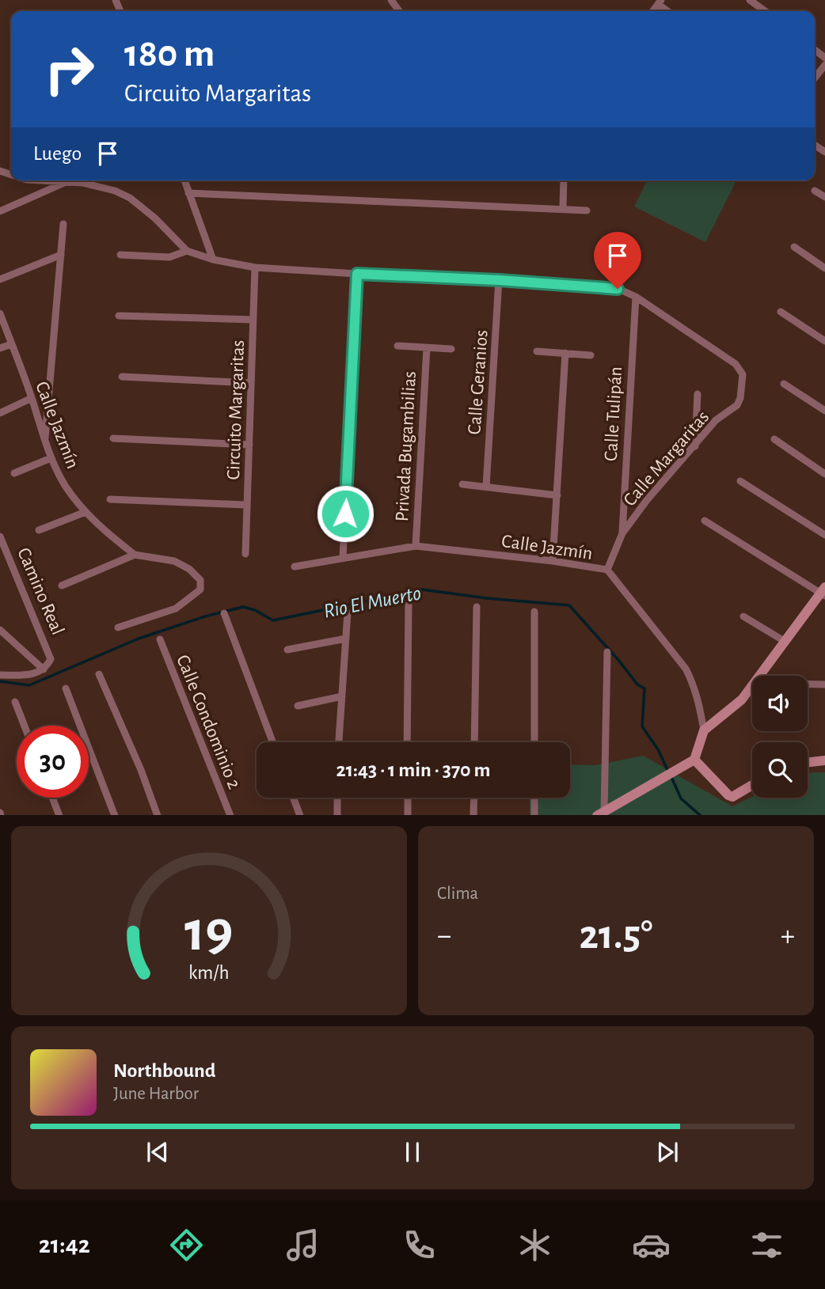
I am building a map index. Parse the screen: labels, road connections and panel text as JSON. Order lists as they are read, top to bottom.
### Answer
{
  "streets": {
    "street": [
      "Calle Geranios",
      "Circuito Margaritas",
      "Calle Tulipán",
      "Calle Jazmín",
      "Privada Bugambilias",
      "Calle Margaritas",
      "Camino Real",
      "Calle Condominio 2"
    ]
  },
  "crossings": [
    ["Calle Tulipán", "Calle Margaritas"],
    ["Calle Jazmín", "Privada Bugambilias"],
    ["Calle Jazmín", "Calle Margaritas"]
  ],
  "water": ["Rio El Muerto"],
  "page": {
    "turn": ["180 m", "Circuito Margaritas"],
    "then": "Luego",
    "limit": "30",
    "trip": "21:43 · 1 min · 370 m",
    "tile": "Clima",
    "heat": ["−", "21.5°", "+"],
    "song": ["Northbound", "June Harbor"],
    "tabs": "21:42",
    "gauge": ["19", "km/h"]
  }
}
